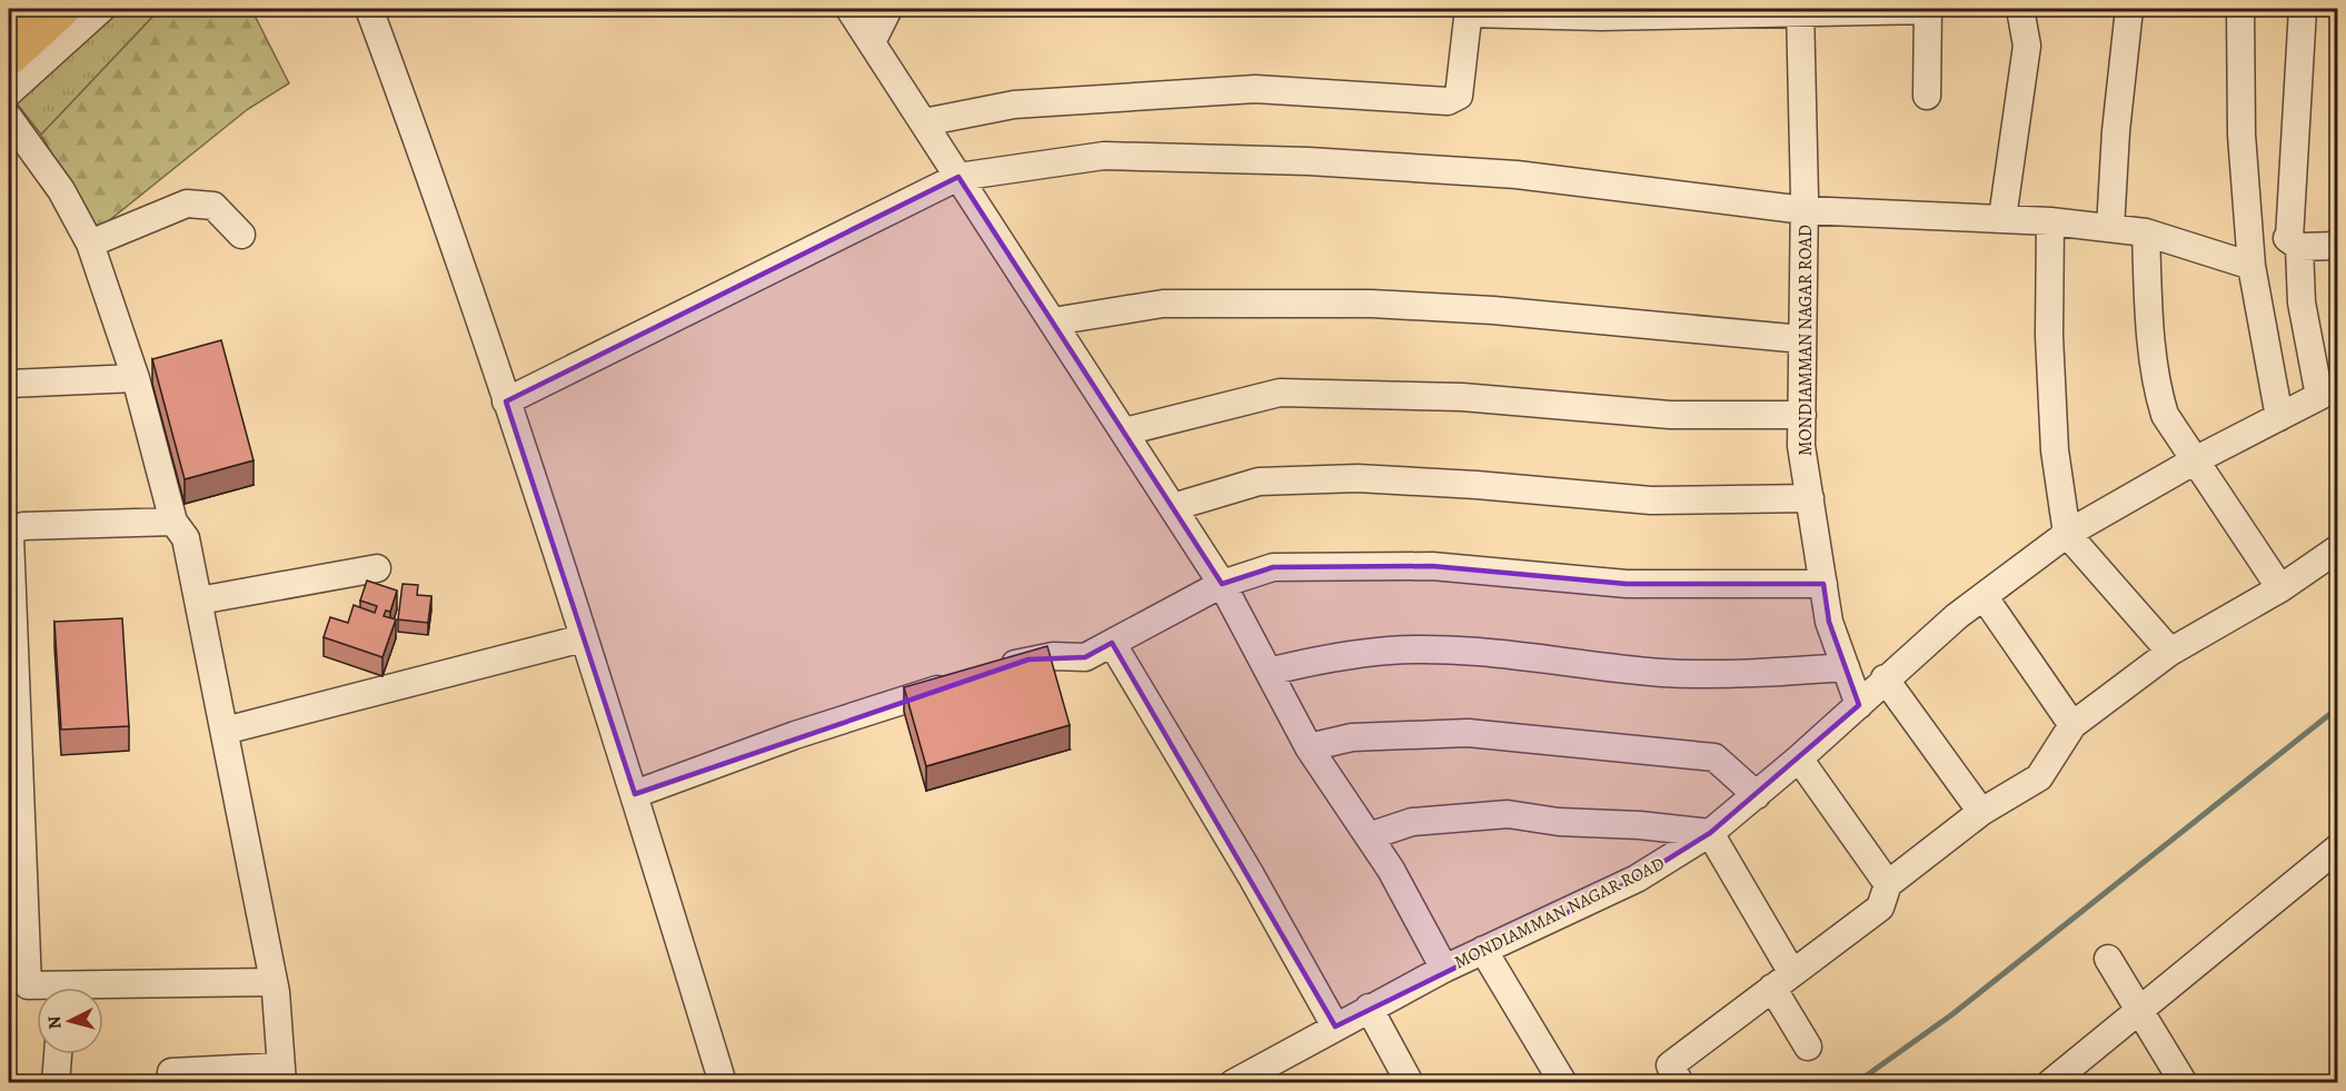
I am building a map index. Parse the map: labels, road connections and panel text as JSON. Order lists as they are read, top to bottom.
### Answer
{
  "streets": {
    "street": ["MONDIAMMAN NAGAR ROAD"]
  },
  "north": "left"
}
